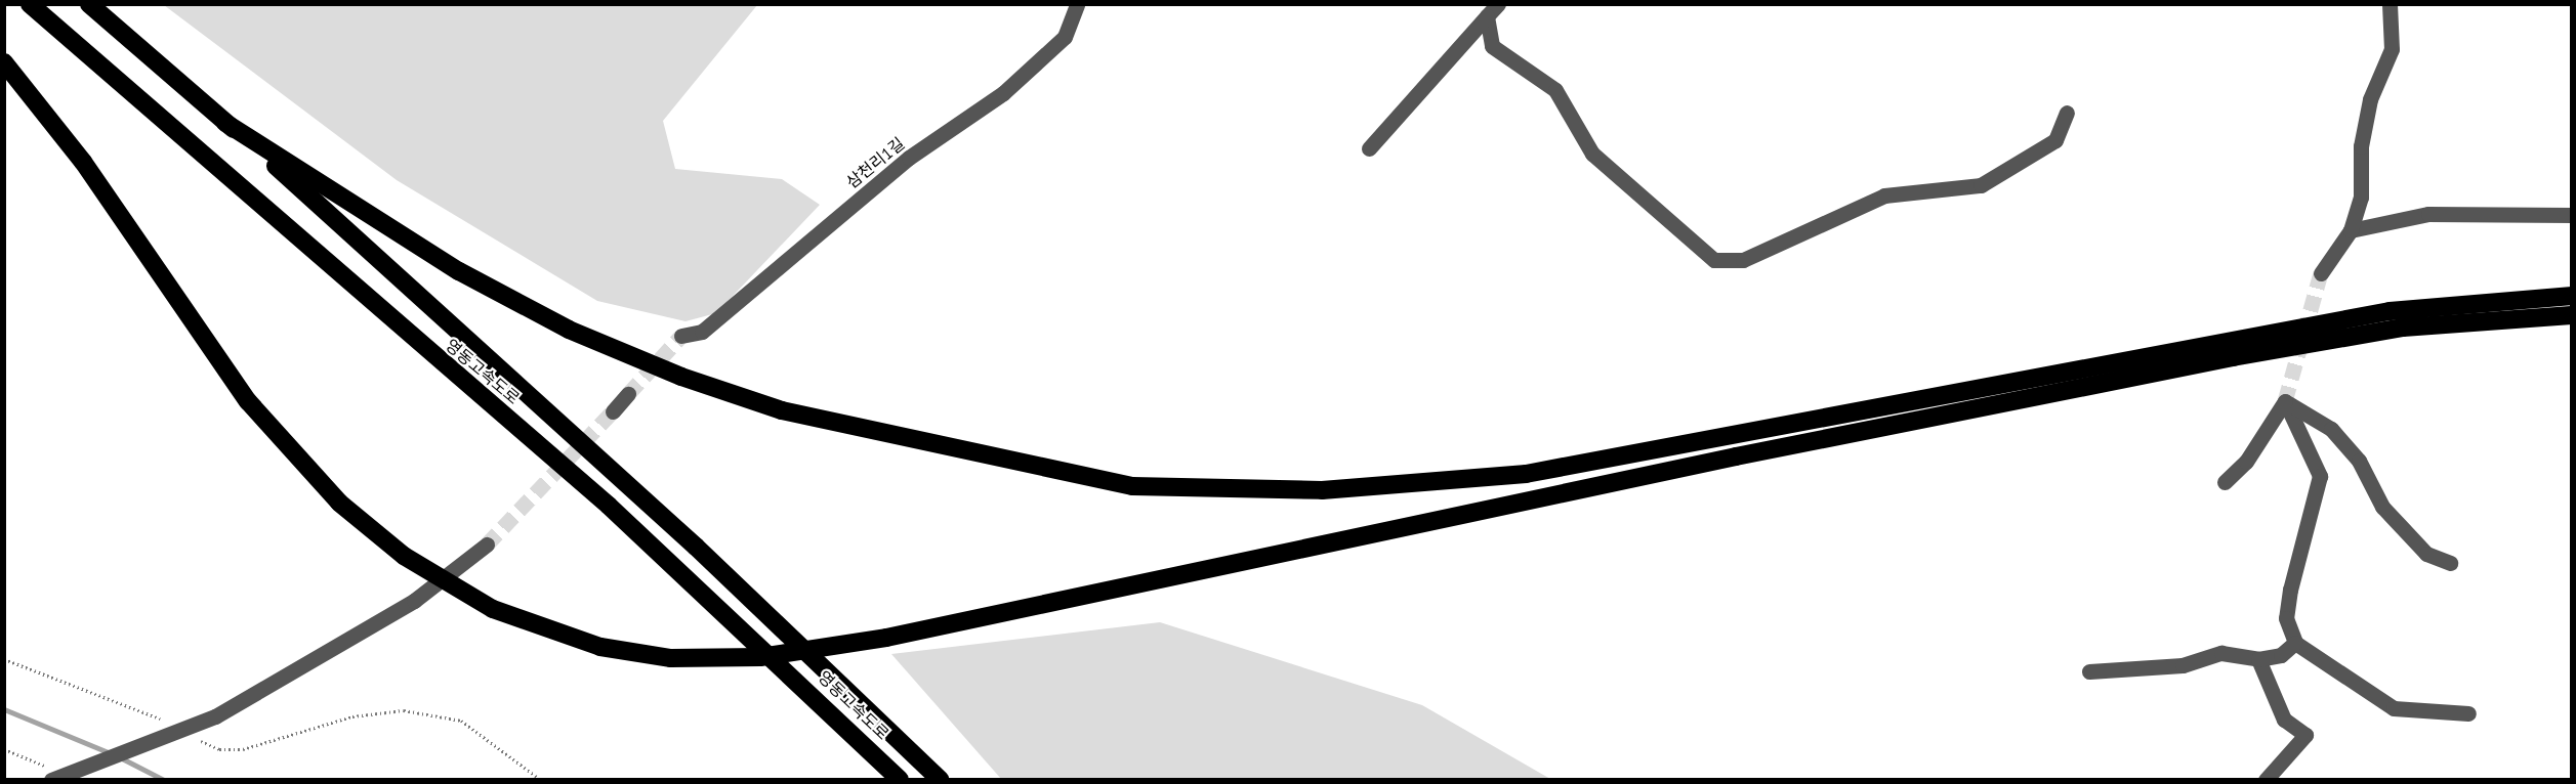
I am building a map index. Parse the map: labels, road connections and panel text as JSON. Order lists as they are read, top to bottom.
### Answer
{
  "streets": {
    "highway": ["영동고속도로"],
    "lane": ["삼천리1길"]
  }
}
